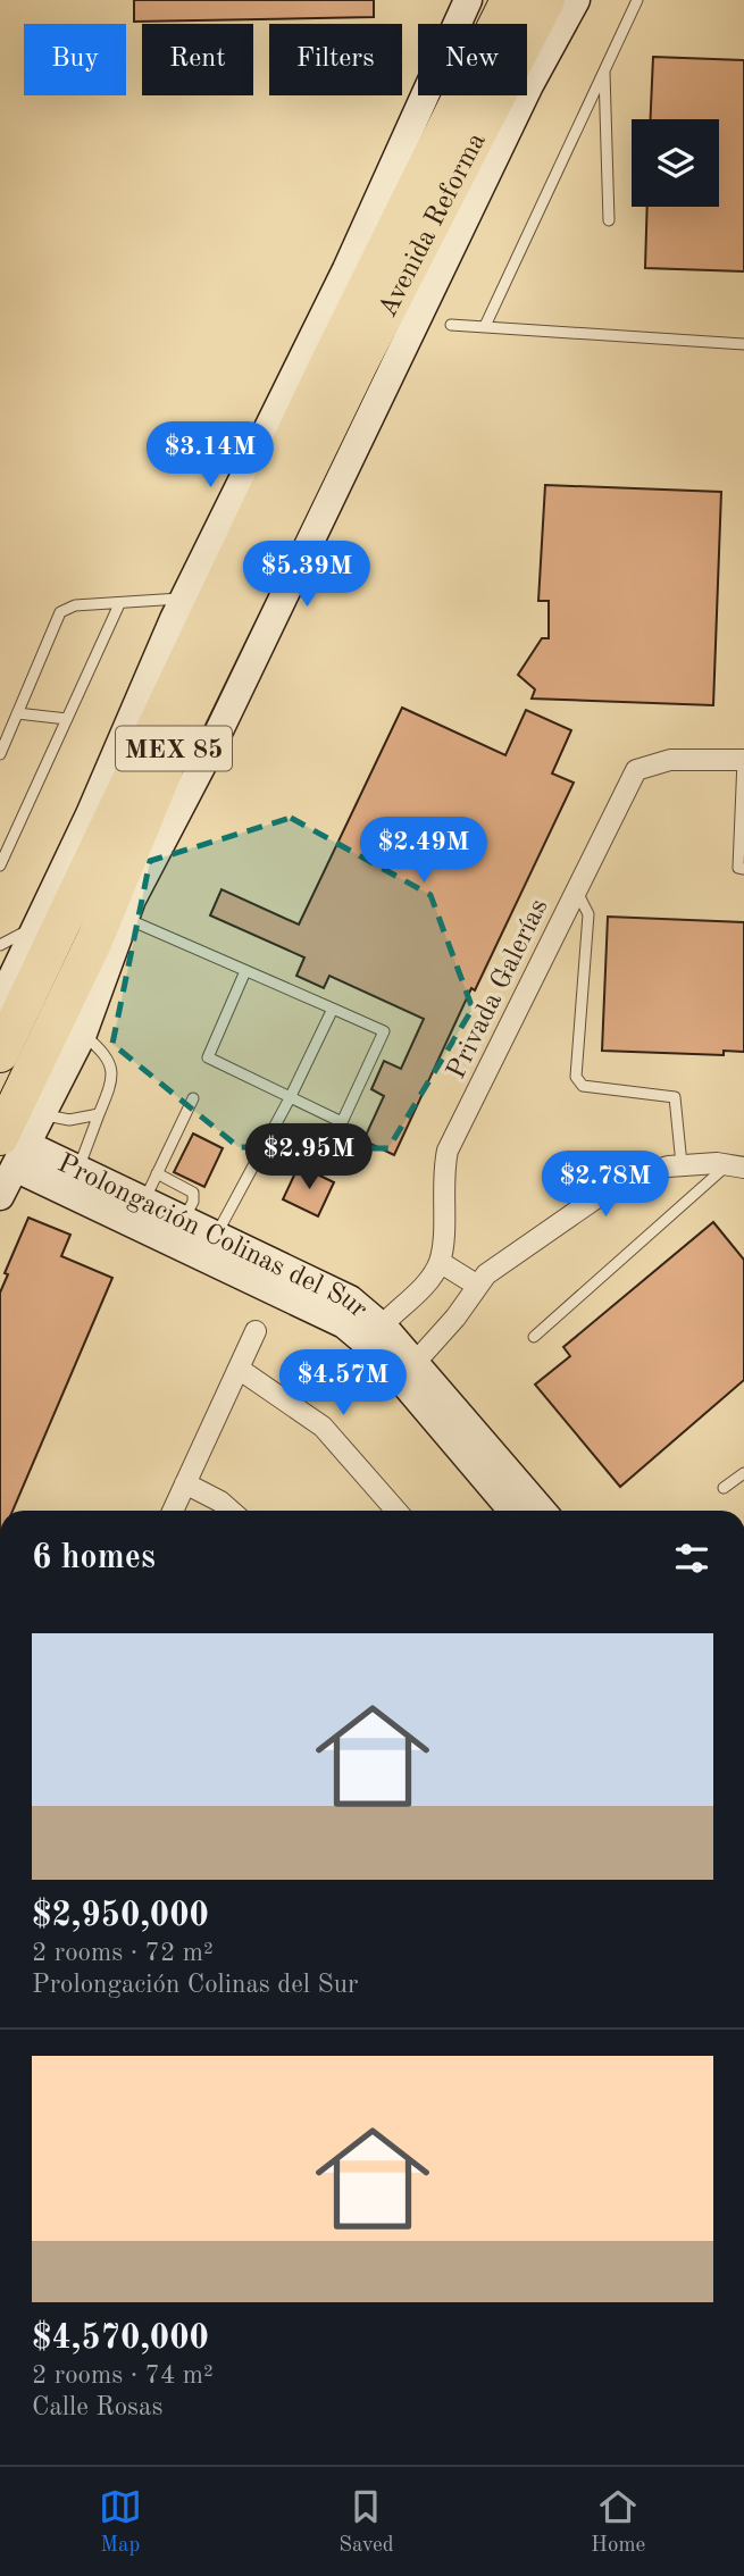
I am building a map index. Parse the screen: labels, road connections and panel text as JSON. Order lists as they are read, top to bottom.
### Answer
{
  "streets": {
    "highway": ["Avenida Reforma", "MEX 85"],
    "street": ["Privada Galerías", "Prolongación Colinas del Sur"]
  },
  "crossings": [
    ["Avenida Reforma", "MEX 85"],
    ["MEX 85", "Prolongación Colinas del Sur"]
  ],
  "page": {
    "chip": [
      "Buy",
      "Rent",
      "Filters",
      "New"
    ],
    "price": [
      "$3.14M",
      "$5.39M",
      "$2.49M",
      "$2.95M",
      "$2.78M",
      "$4.57M"
    ],
    "heading": "6 homes",
    "list": [
      {
        "name": "$2,950,000",
        "note": "2 rooms · 72 m² · Prolongación Colinas del Sur"
      },
      {
        "name": "$4,570,000",
        "note": "2 rooms · 74 m² · Calle Rosas"
      }
    ],
    "tabs": ["Map", "Saved", "Home"]
  }
}
